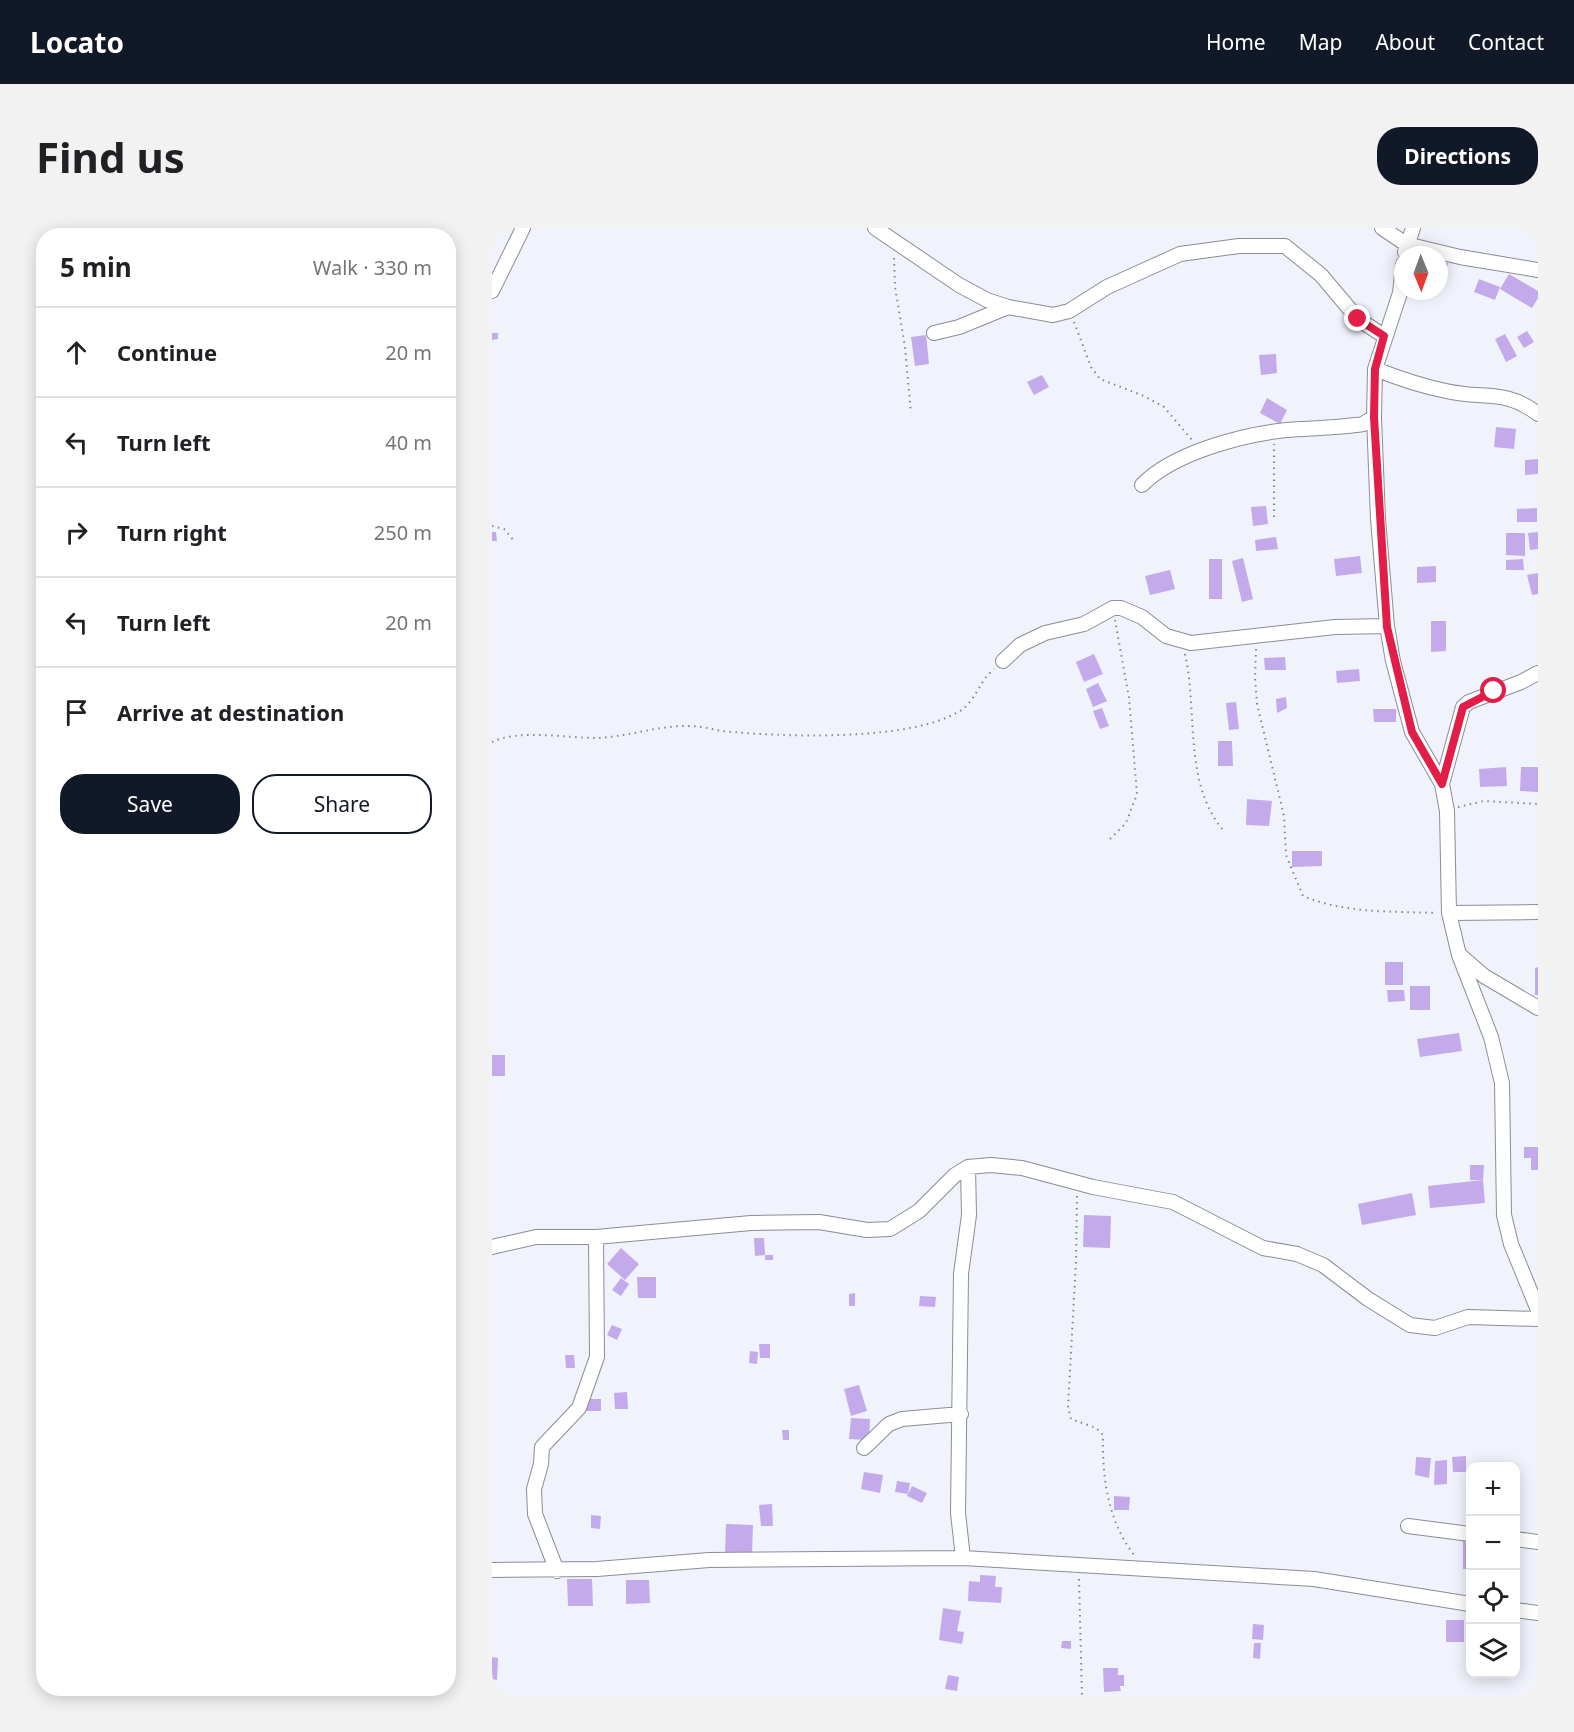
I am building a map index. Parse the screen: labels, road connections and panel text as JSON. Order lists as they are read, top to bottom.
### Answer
{
  "north": "bottom",
  "page": {
    "header": "Locato",
    "nav": [
      "Home",
      "Map",
      "About",
      "Contact"
    ],
    "buttons": [
      "Directions",
      ["Save", "Share"]
    ],
    "title": "Find us",
    "heading": ["5 min", "Walk · 330 m"],
    "list": [
      ["Continue", "20 m"],
      ["Turn left", "40 m"],
      ["Turn right", "250 m"],
      ["Turn left", "20 m"],
      "Arrive at destination"
    ],
    "map_buttons": ["+", "−"]
  }
}
